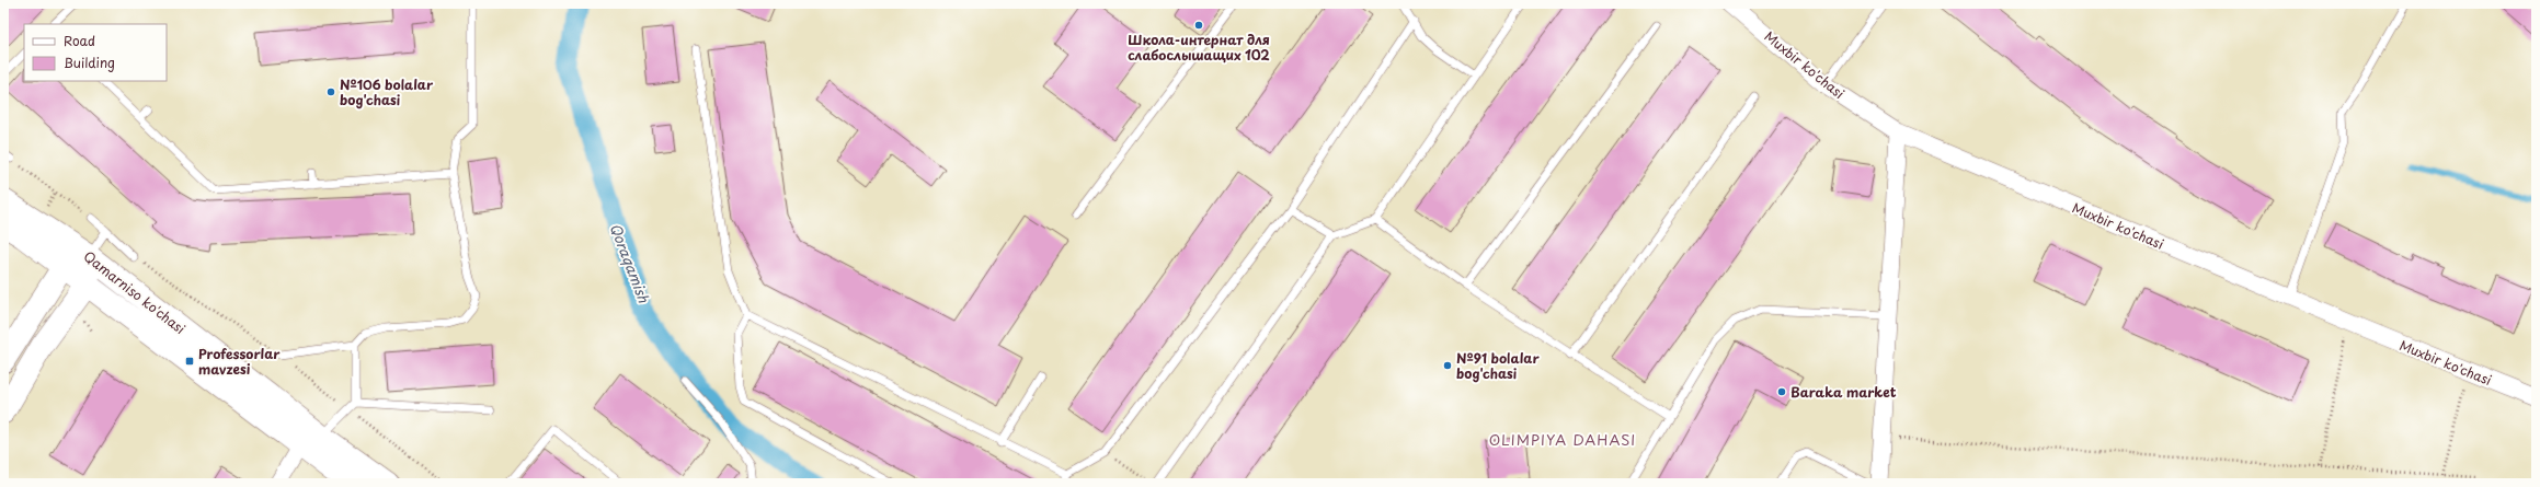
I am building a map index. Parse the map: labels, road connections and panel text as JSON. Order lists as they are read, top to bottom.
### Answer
{
  "streets": {
    "main road": ["Qamarniso ko'chasi"],
    "street": ["Muxbir ko'chasi"]
  },
  "districts": ["OLIMPIYA DAHASI"],
  "water": ["Qoraqamish"],
  "places": {
    "other": [
      "Школа-интернат для слабослышащих 102",
      "№106 bolalar bog'chasi",
      "№91 bolalar bog'chasi",
      "Baraka market"
    ],
    "transit": ["Professorlar mavzesi"]
  },
  "legend": ["Road", "Building"]
}
